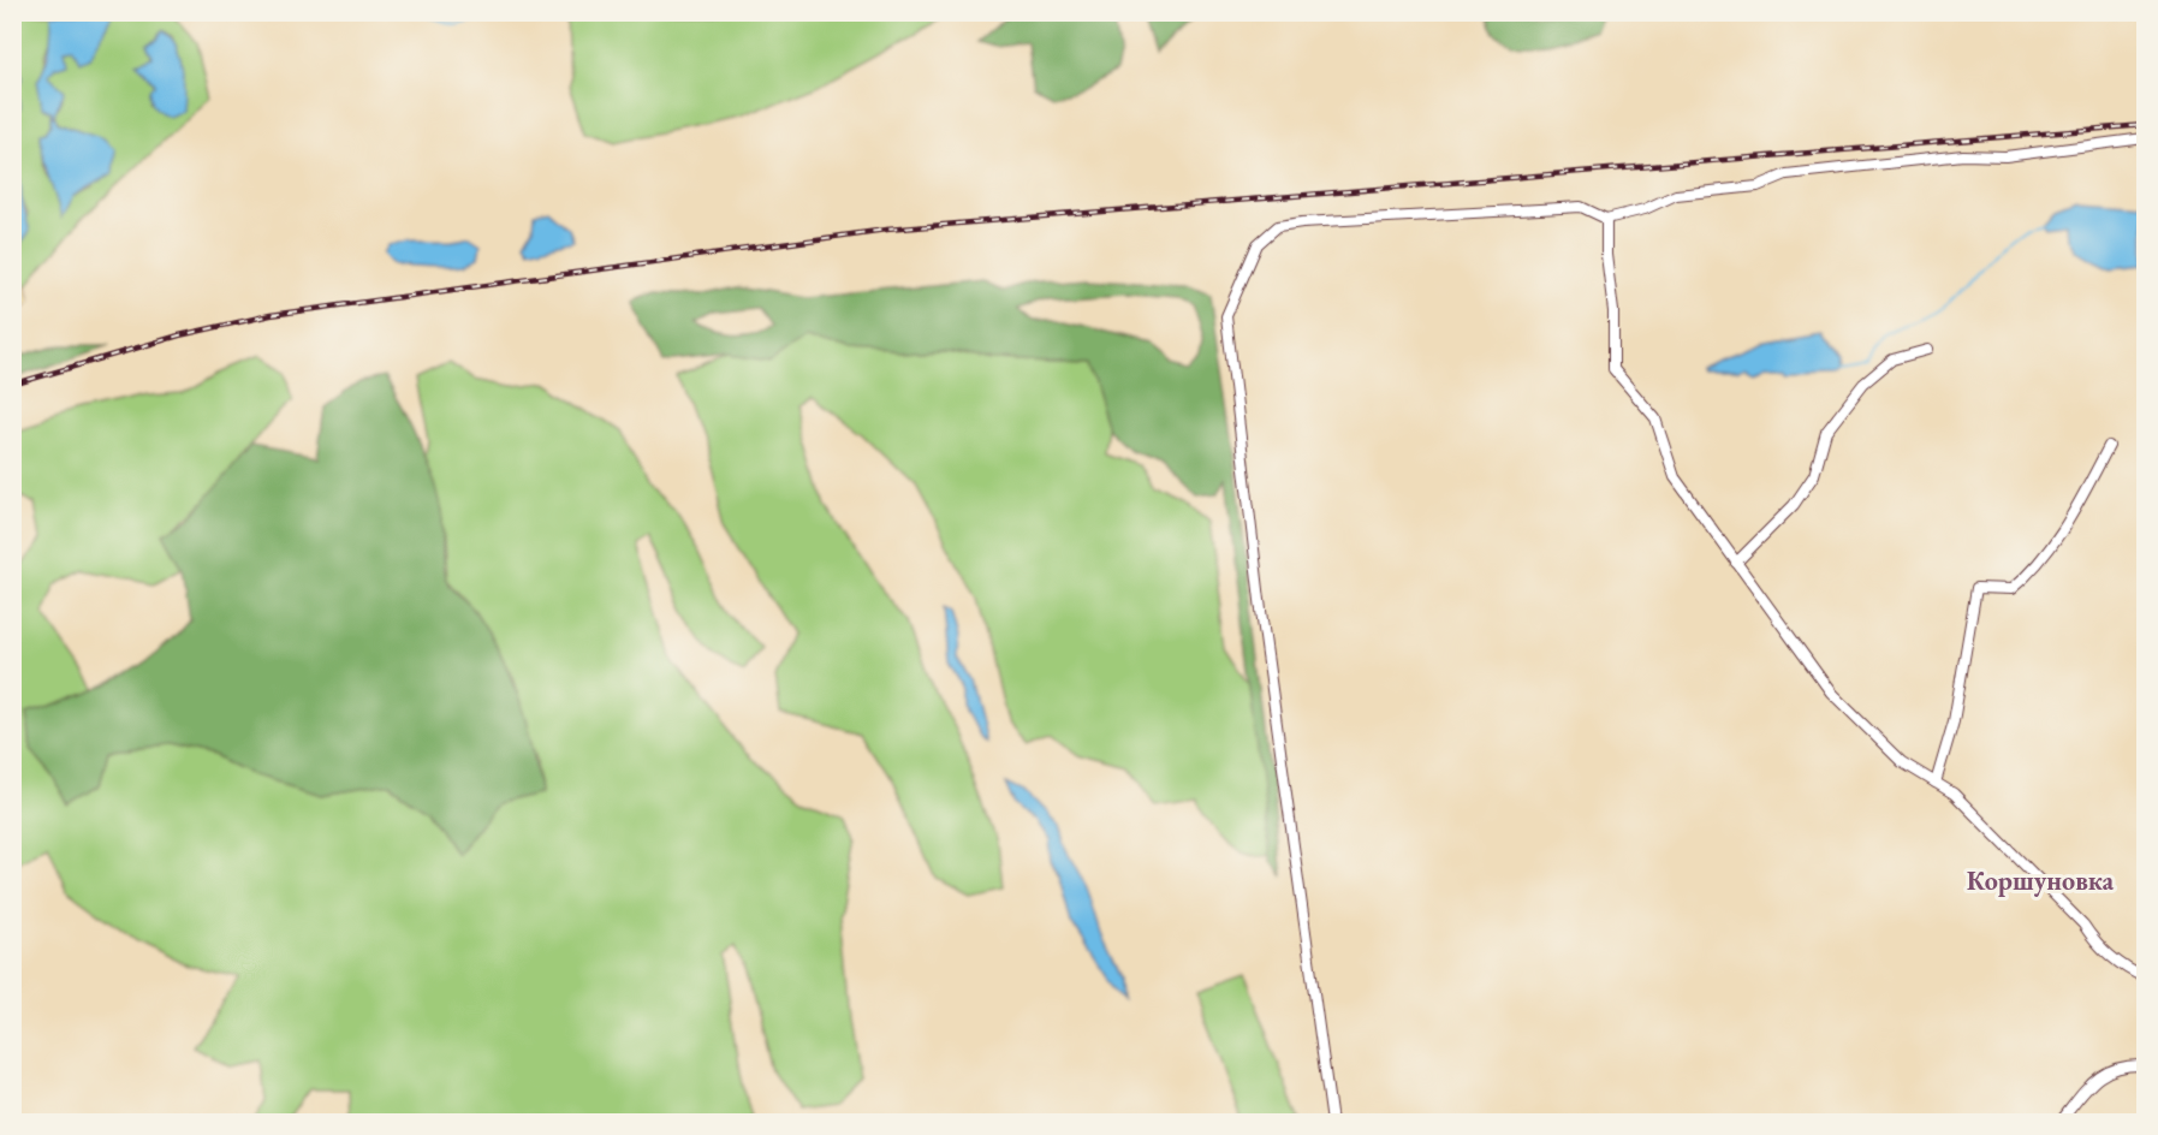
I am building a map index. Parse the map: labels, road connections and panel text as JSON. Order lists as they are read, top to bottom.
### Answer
{
  "districts": ["Коршуновка"]
}
